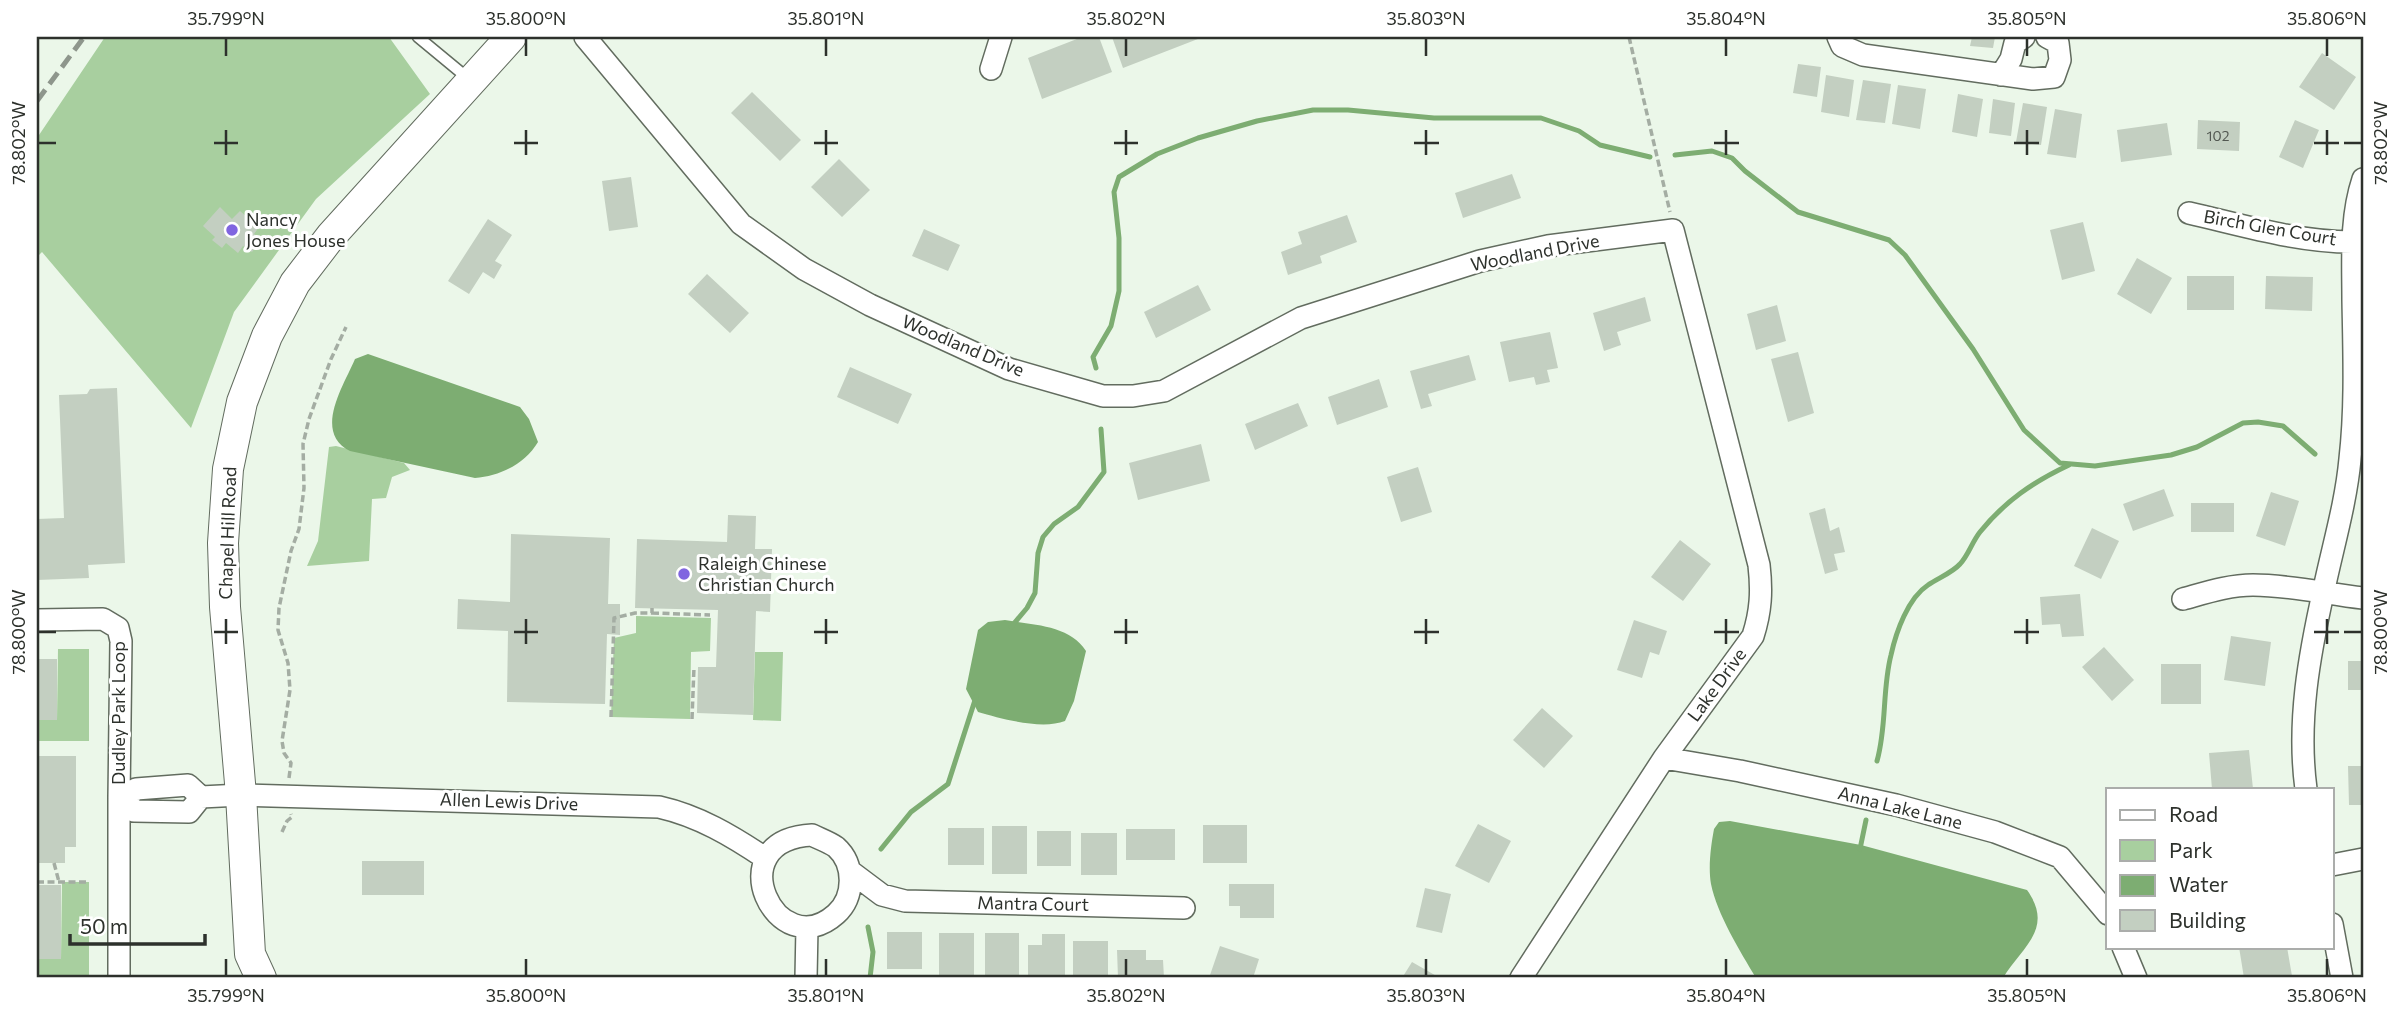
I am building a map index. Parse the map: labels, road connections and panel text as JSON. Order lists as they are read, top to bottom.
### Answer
{
  "streets": {
    "main road": ["Chapel Hill Road"],
    "street": [
      "Birch Glen Court",
      "Woodland Drive",
      "Lake Drive",
      "Dudley Park Loop",
      "Allen Lewis Drive",
      "Anna Lake Lane",
      "Mantra Court"
    ]
  },
  "crossings": [
    ["Woodland Drive", "Lake Drive"],
    ["Chapel Hill Road", "Allen Lewis Drive"],
    ["Lake Drive", "Anna Lake Lane"],
    ["Dudley Park Loop", "Allen Lewis Drive"],
    ["Allen Lewis Drive", "Mantra Court"]
  ],
  "places": ["Nancy Jones House", "Raleigh Chinese Christian Church"],
  "house_numbers": ["102"],
  "legend": [
    "Road",
    "Park",
    "Water",
    "Building"
  ],
  "scale_bar": "50 m",
  "coordinates": [
    "35.799°N",
    "35.800°N",
    "35.801°N",
    "35.802°N",
    "35.803°N",
    "35.804°N",
    "35.805°N",
    "35.806°N",
    "78.802°W",
    "78.800°W"
  ]
}
